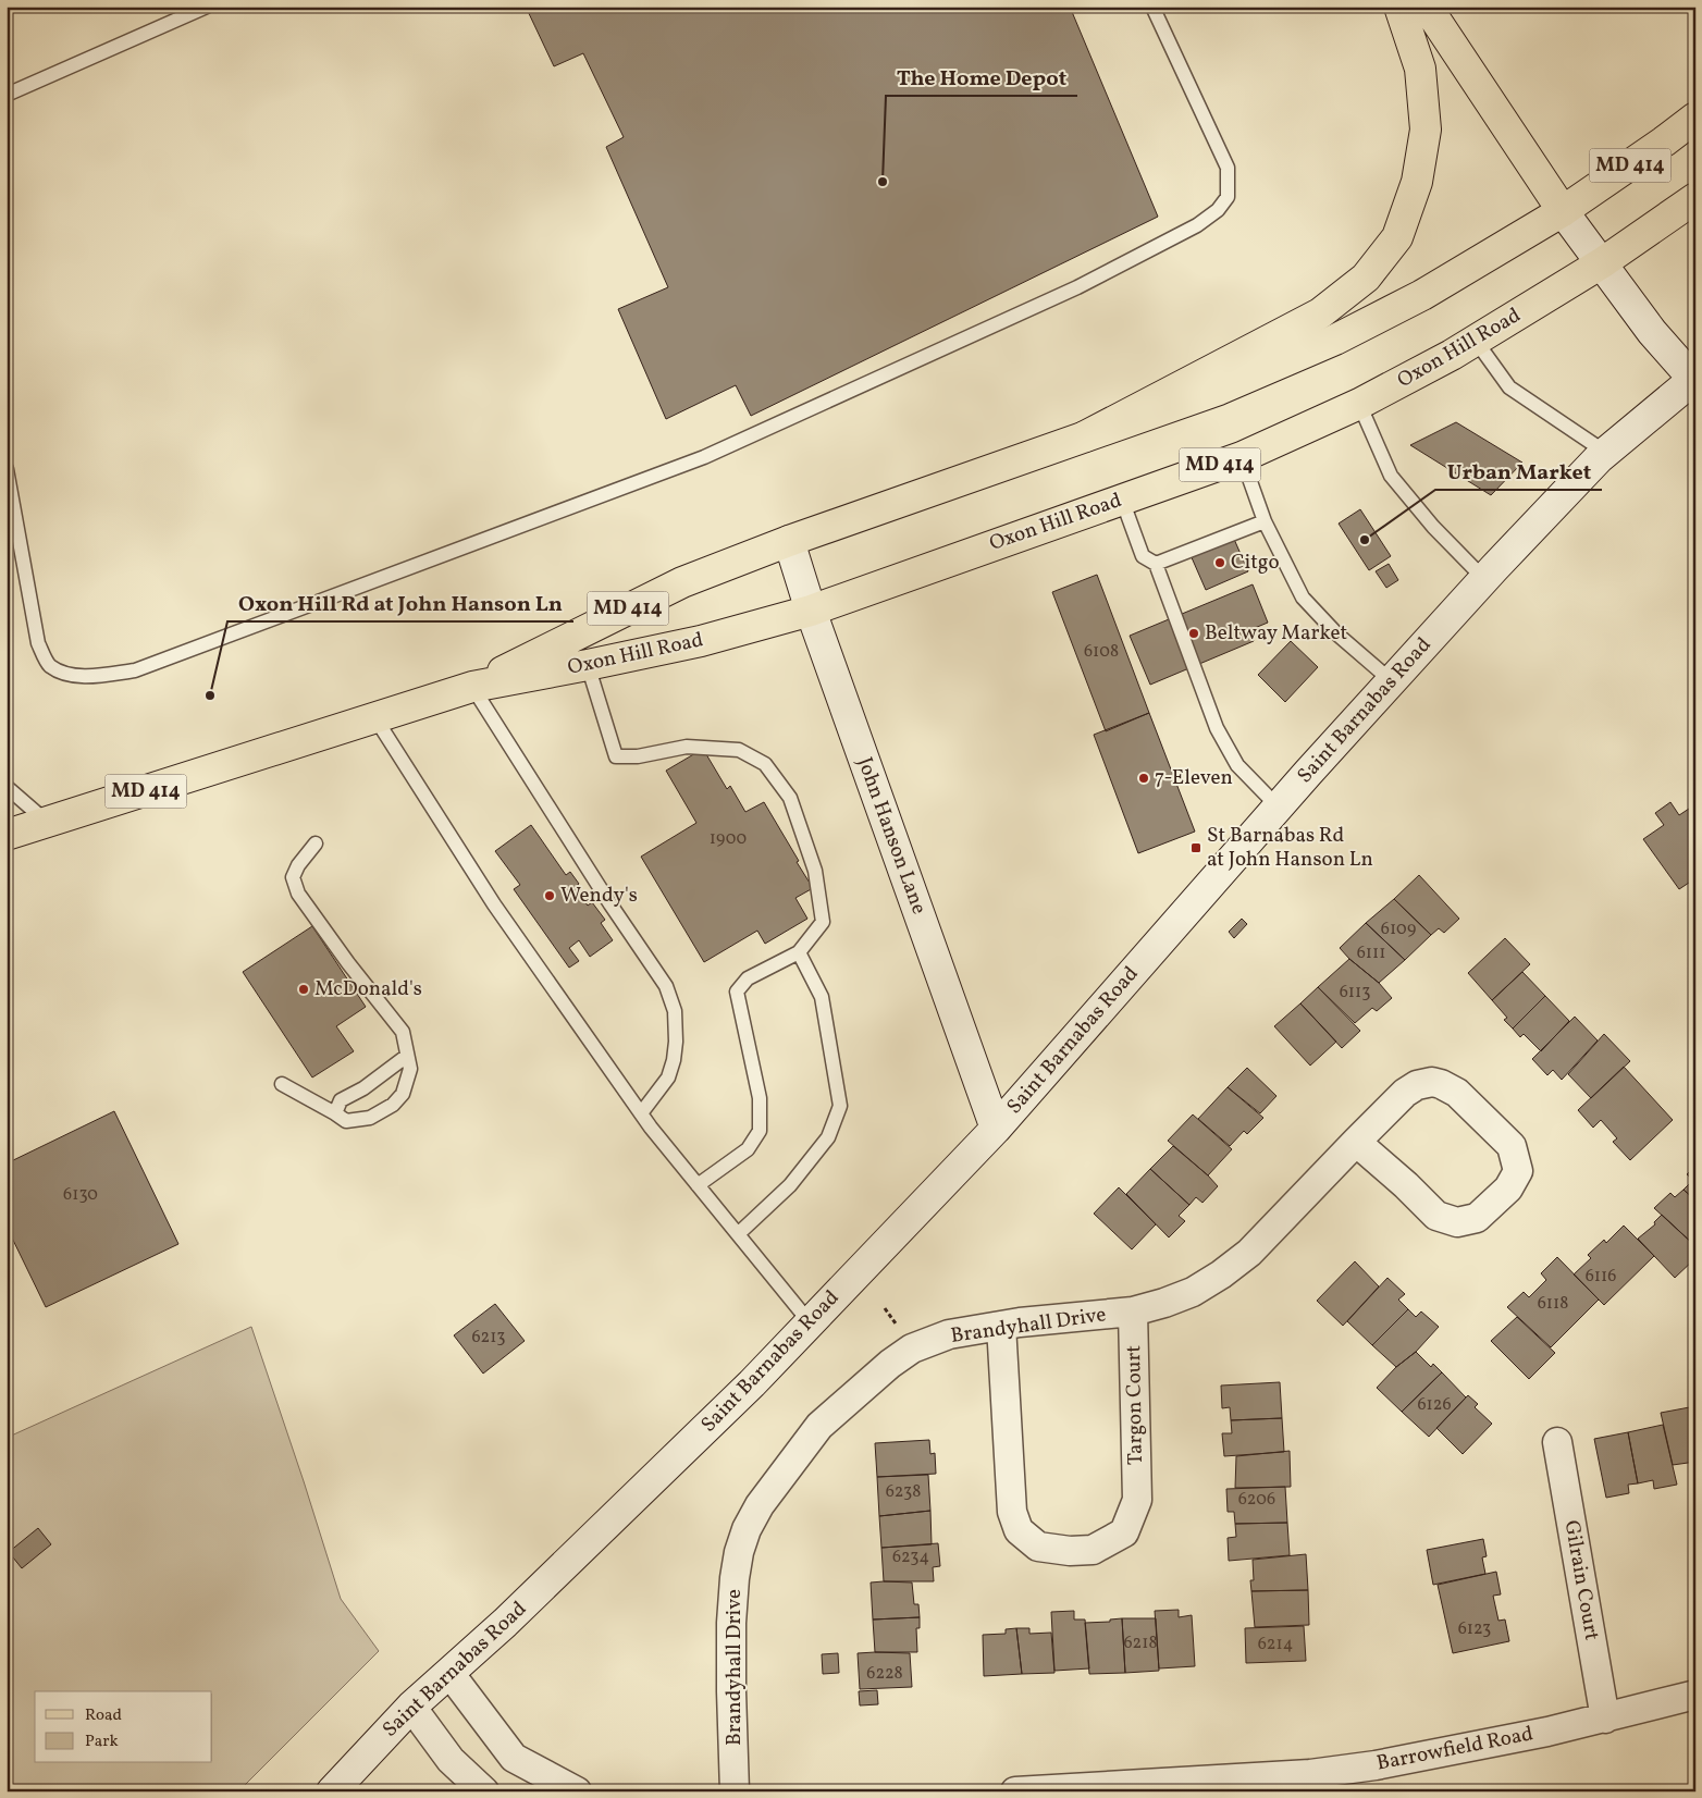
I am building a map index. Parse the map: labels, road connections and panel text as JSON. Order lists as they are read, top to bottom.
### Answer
{
  "streets": {
    "main road": [
      "MD 414",
      "Oxon Hill Road",
      "Saint Barnabas Road",
      "John Hanson Lane"
    ],
    "street": [
      "Brandyhall Drive",
      "Targon Court",
      "Gilrain Court",
      "Barrowfield Road"
    ]
  },
  "crossings": [
    ["MD 414", "Oxon Hill Road"],
    ["MD 414", "Saint Barnabas Road"],
    ["Oxon Hill Road", "Saint Barnabas Road"],
    ["Oxon Hill Road", "John Hanson Lane"],
    ["Saint Barnabas Road", "John Hanson Lane"],
    ["Brandyhall Drive", "Targon Court"],
    ["Gilrain Court", "Barrowfield Road"]
  ],
  "places": {
    "other": [
      "The Home Depot",
      "Urban Market",
      "Citgo",
      "Beltway Market",
      "Oxon Hill Rd at John Hanson Ln",
      "7-Eleven",
      "Wendy's",
      "McDonald's"
    ],
    "transit": ["St Barnabas Rd at John Hanson Ln"]
  },
  "house_numbers": [
    "6108",
    "1900",
    "6109",
    "6111",
    "6113",
    "6130",
    "6116",
    "6118",
    "6213",
    "6126",
    "6238",
    "6206",
    "6234",
    "6123",
    "6218",
    "6214",
    "6228"
  ],
  "legend": ["Road", "Park"]
}
